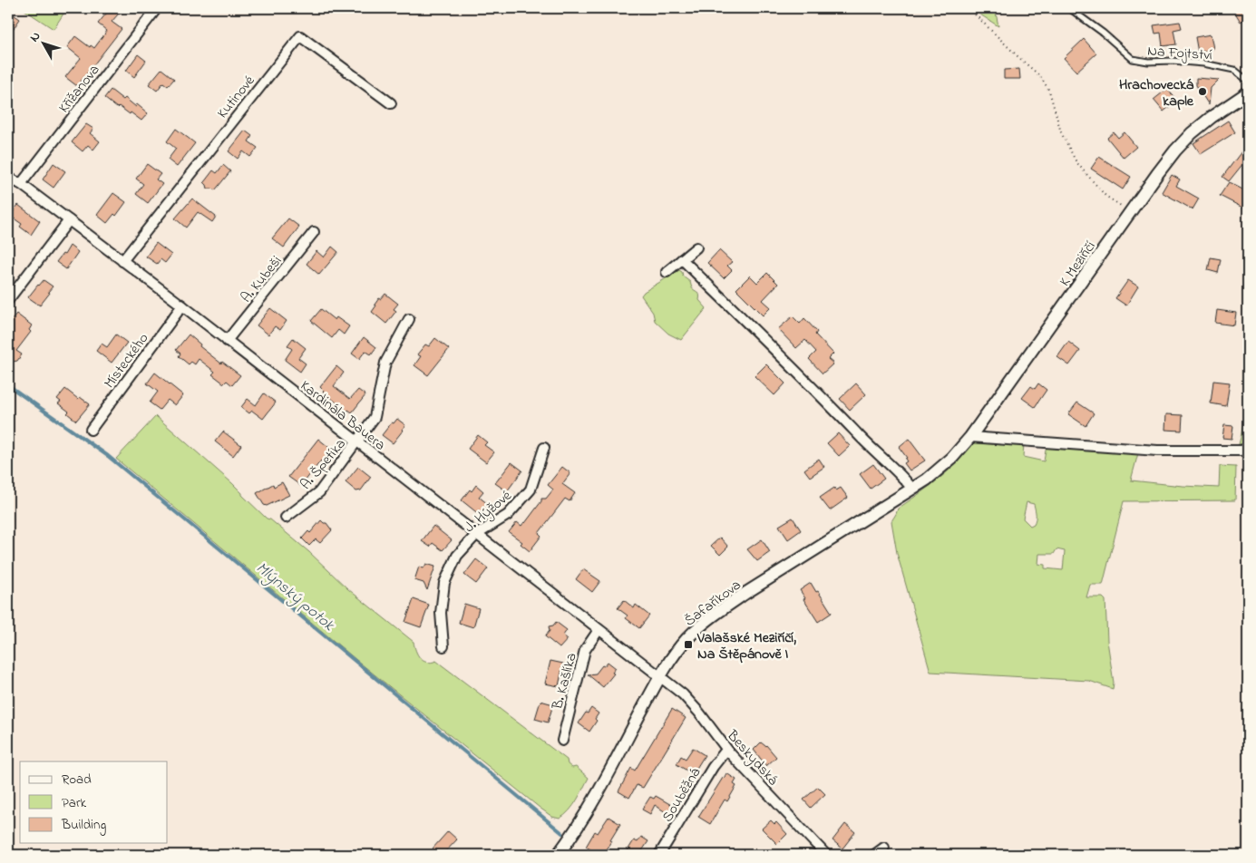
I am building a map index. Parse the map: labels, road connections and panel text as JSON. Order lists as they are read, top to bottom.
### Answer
{
  "streets": {
    "street": [
      "Křižanova",
      "Kutinové",
      "K Meziříčí",
      "A. Kubeši",
      "Místeckého",
      "Kardinála Bauera",
      "A. Špetíka",
      "J. Hýžové",
      "Šafaříkova",
      "B. Kašlíka",
      "Beskydská",
      "Souběžná"
    ],
    "lane": ["Na Fojtství"]
  },
  "crossings": [
    ["Křižanova", "Kardinála Bauera"],
    ["Kutinové", "Kardinála Bauera"],
    ["K Meziříčí", "Šafaříkova"],
    ["A. Kubeši", "Kardinála Bauera"],
    ["Místeckého", "Kardinála Bauera"],
    ["Kardinála Bauera", "A. Špetíka"],
    ["Kardinála Bauera", "J. Hýžové"],
    ["Kardinála Bauera", "Šafaříkova"],
    ["Kardinála Bauera", "B. Kašlíka"],
    ["Kardinála Bauera", "Beskydská"],
    ["Šafaříkova", "Beskydská"],
    ["Beskydská", "Souběžná"]
  ],
  "water": ["Mlýnský potok"],
  "places": {
    "other": ["Hrachovecká kaple"],
    "transit": ["Valašské Meziříčí, Na Štěpánově I"]
  },
  "legend": ["Road", "Park", "Building"],
  "north": "top left"
}
